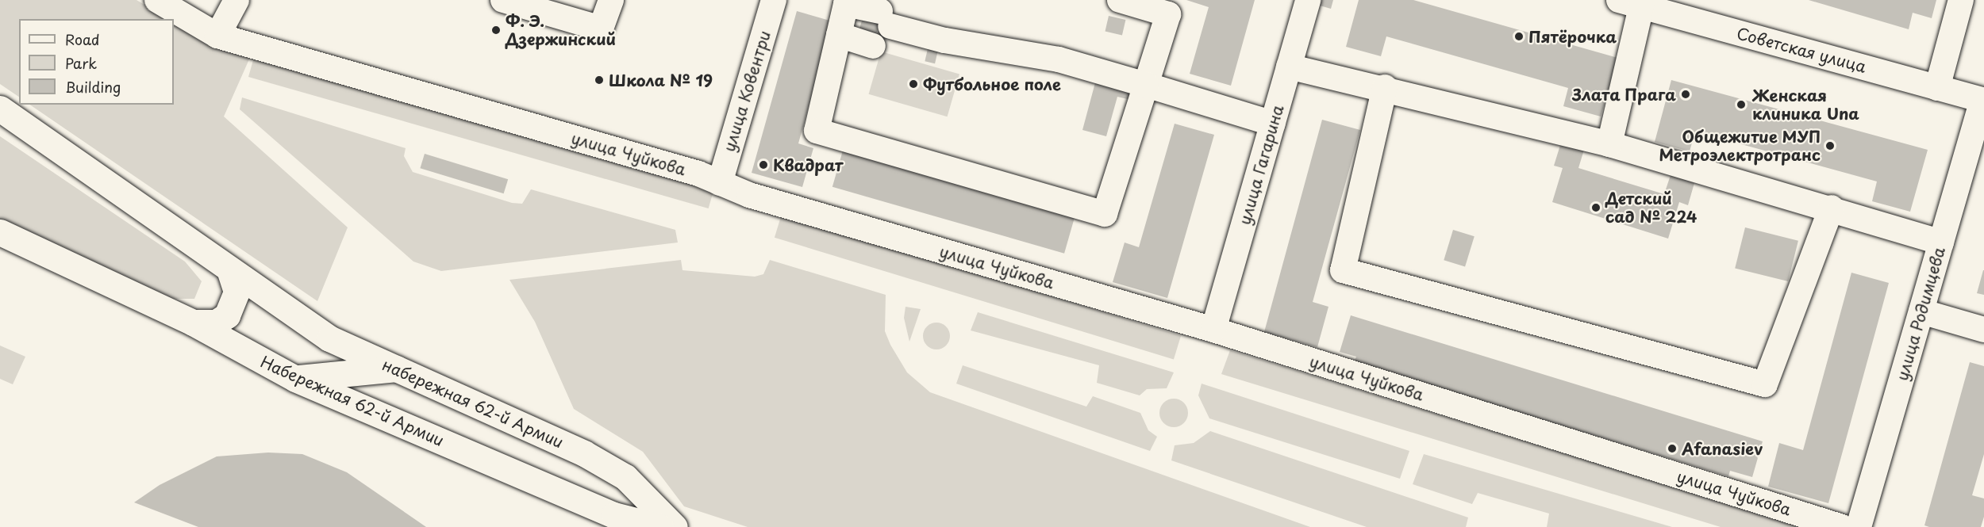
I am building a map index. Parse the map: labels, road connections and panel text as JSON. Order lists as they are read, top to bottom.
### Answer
{
  "streets": {
    "main road": ["Набережная 62-й Армии", "набережная 62-й Армии"],
    "street": [
      "Советская улица",
      "улица Ковентри",
      "улица Чуйкова",
      "улица Гагарина",
      "улица Родимцева"
    ]
  },
  "crossings": [
    ["Советская улица", "улица Родимцева"],
    ["улица Ковентри", "улица Чуйкова"],
    ["улица Чуйкова", "улица Гагарина"]
  ],
  "places": [
    "Ф. Э. Дзержинский",
    "Пятёрочка",
    "Школа № 19",
    "Футбольное поле",
    "Злата Прага",
    "Женская клиника Una",
    "Общежитие МУП Метроэлектротранс",
    "Квадрат",
    "Детский сад № 224",
    "Afanasiev"
  ],
  "legend": ["Road", "Park", "Building"]
}
